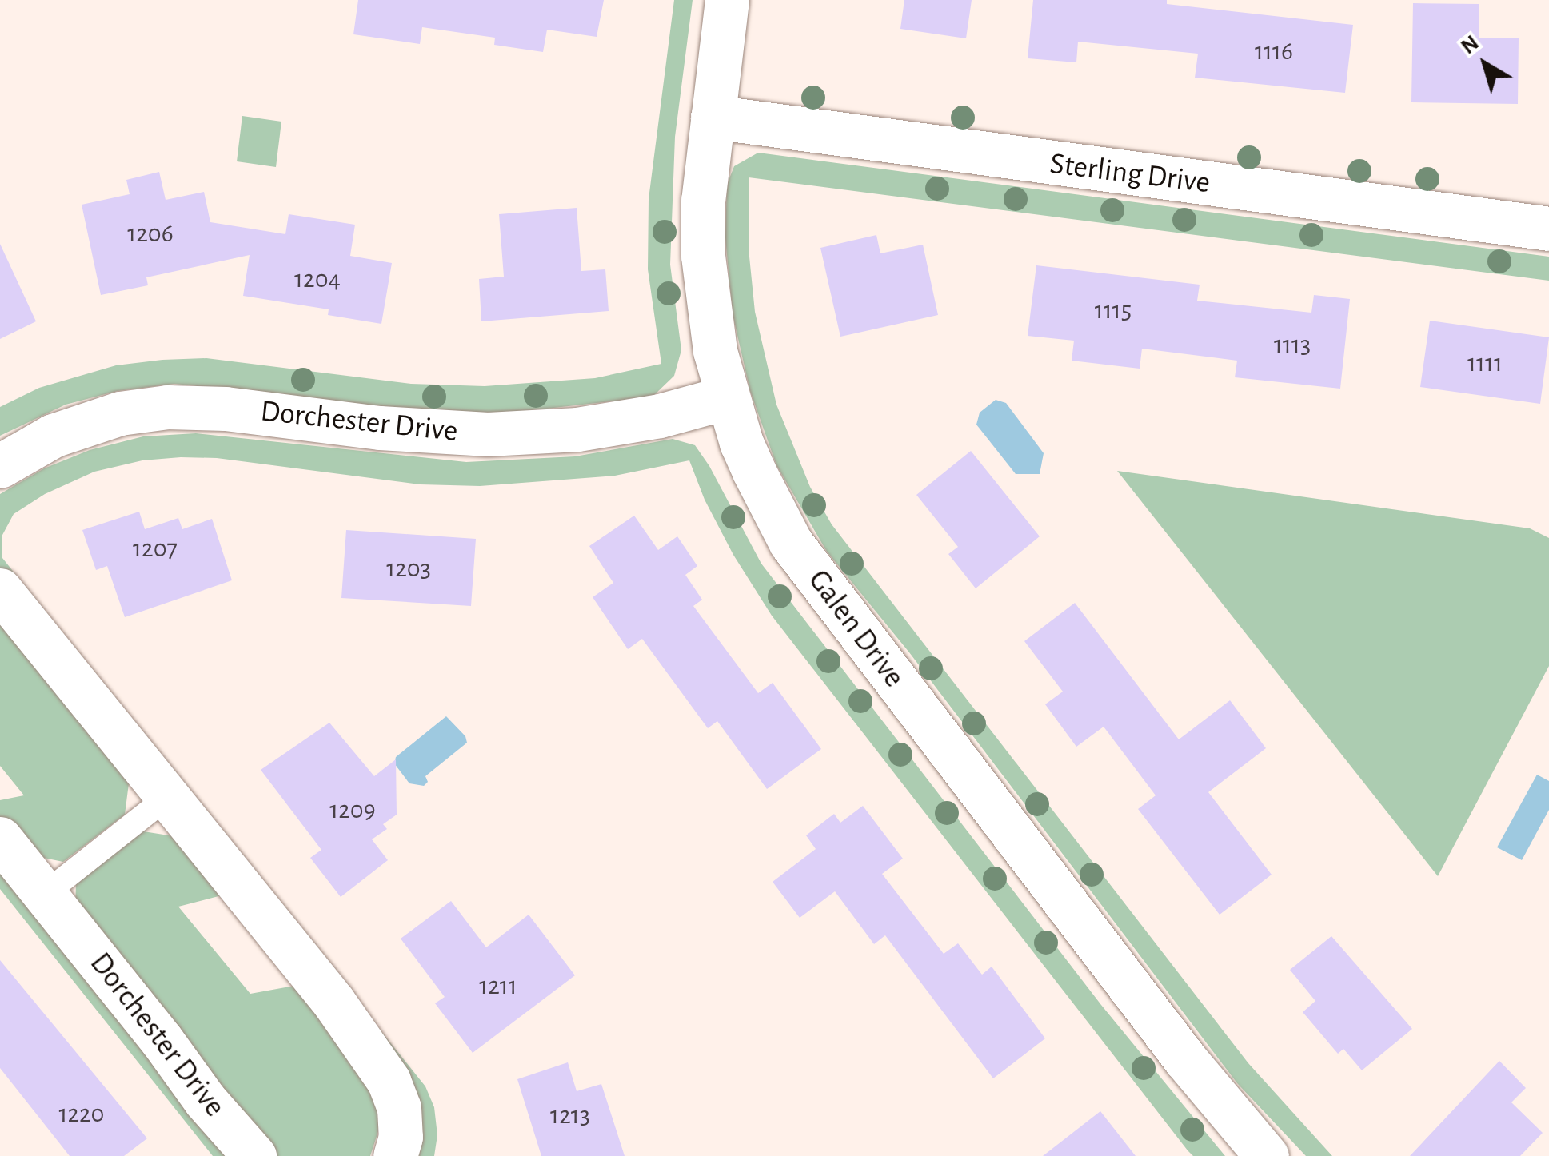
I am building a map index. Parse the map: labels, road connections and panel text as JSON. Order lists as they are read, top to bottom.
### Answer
{
  "streets": {
    "street": ["Sterling Drive", "Dorchester Drive", "Galen Drive"]
  },
  "crossings": [
    ["Sterling Drive", "Galen Drive"],
    ["Dorchester Drive", "Galen Drive"]
  ],
  "house_numbers": [
    "1116",
    "1206",
    "1204",
    "1115",
    "1113",
    "1111",
    "1207",
    "1203",
    "1209",
    "1211",
    "1220",
    "1213"
  ],
  "north": "top left"
}
